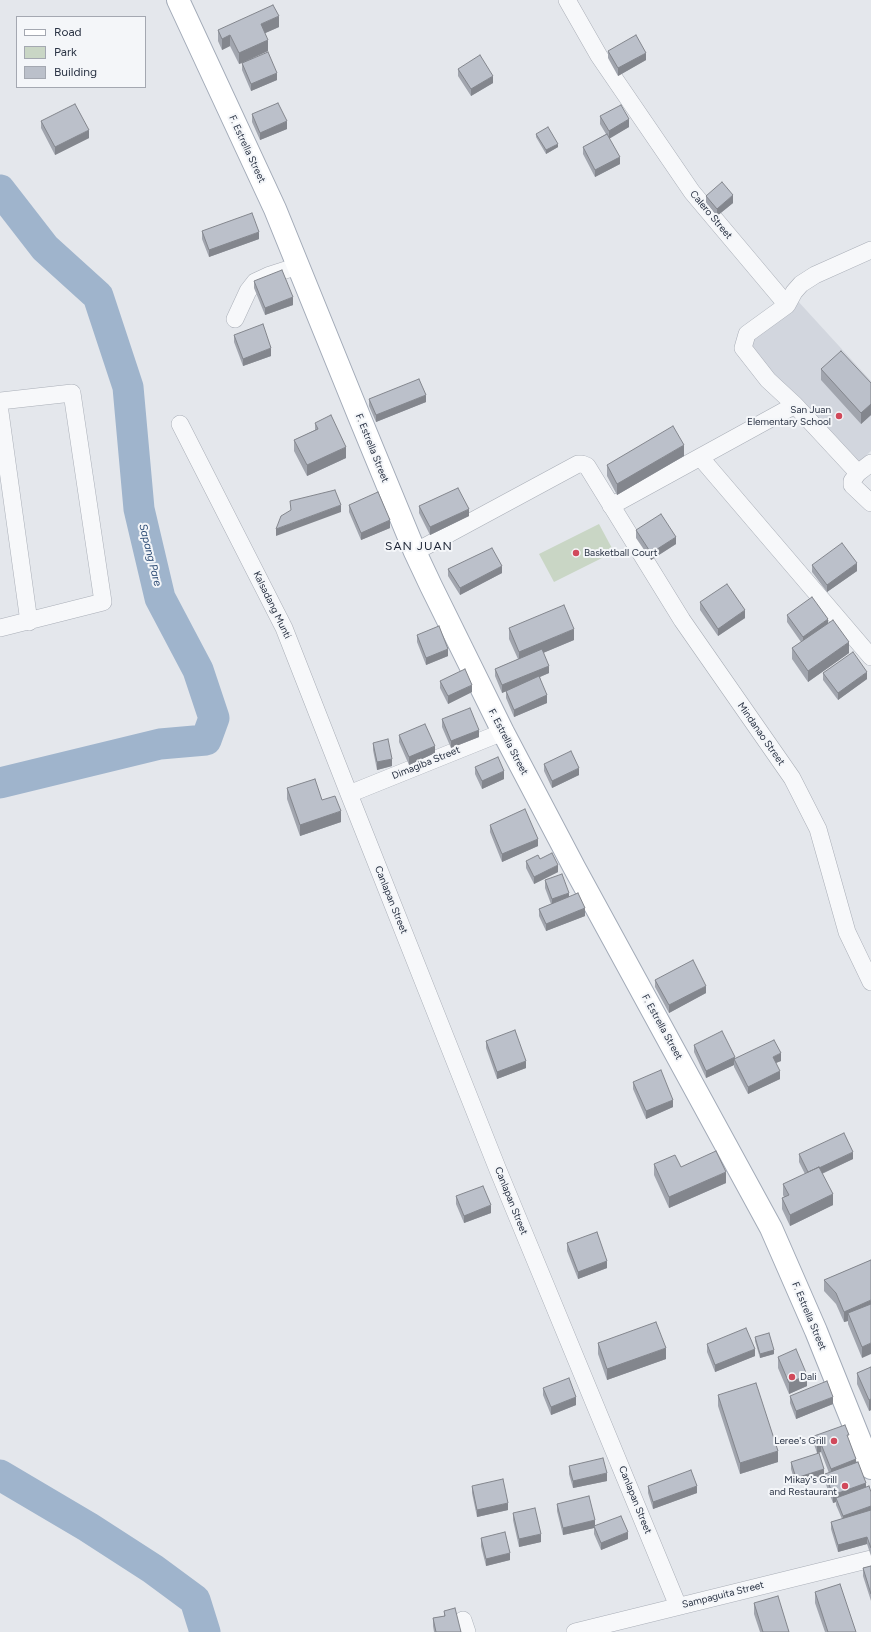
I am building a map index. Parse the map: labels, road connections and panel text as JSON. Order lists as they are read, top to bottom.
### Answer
{
  "streets": {
    "main road": ["F. Estrella Street"],
    "street": [
      "Calero Street",
      "Kalsadang Munti",
      "Mindanao Street",
      "Dimagiba Street",
      "Canlapan Street",
      "Sampaguita Street"
    ]
  },
  "crossings": [
    ["F. Estrella Street", "Mindanao Street"],
    ["F. Estrella Street", "Dimagiba Street"],
    ["Kalsadang Munti", "Dimagiba Street"],
    ["Kalsadang Munti", "Canlapan Street"],
    ["Dimagiba Street", "Canlapan Street"],
    ["Canlapan Street", "Sampaguita Street"]
  ],
  "districts": ["SAN JUAN"],
  "water": ["Sapang Pare"],
  "places": [
    "San Juan Elementary School",
    "Basketball Court",
    "Dali",
    "Leree's Grill",
    "Mikay's Grill and Restaurant"
  ],
  "legend": ["Road", "Park", "Building"]
}
